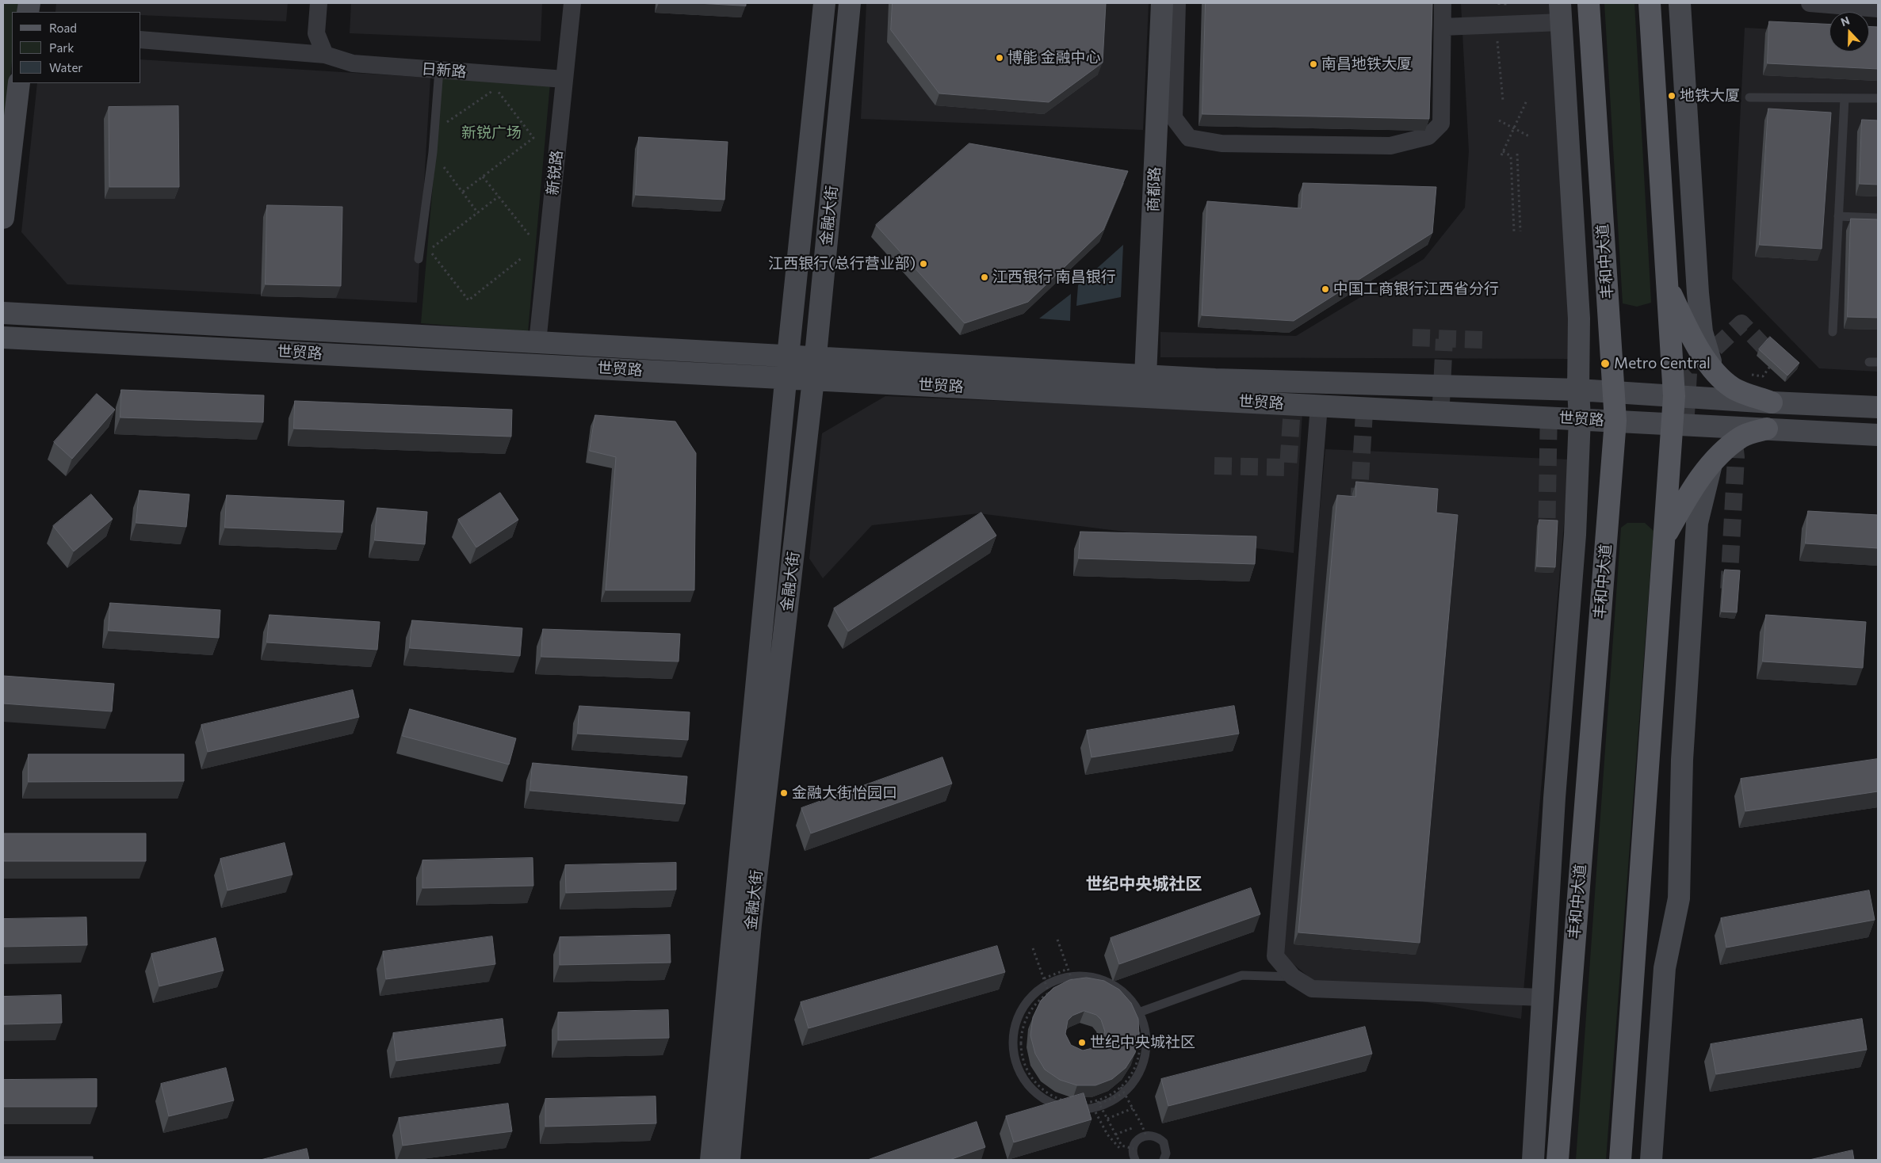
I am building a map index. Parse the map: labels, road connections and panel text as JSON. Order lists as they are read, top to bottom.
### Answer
{
  "streets": {
    "main road": [
      "商都路",
      "金融大街",
      "丰和中大道",
      "世贸路"
    ],
    "street": ["日新路", "新锐路"]
  },
  "crossings": [
    ["日新路", "新锐路"],
    ["新锐路", "世贸路"],
    ["商都路", "世贸路"],
    ["金融大街", "世贸路"],
    ["丰和中大道", "世贸路"]
  ],
  "districts": ["世纪中央城社区"],
  "parks": ["新锐广场"],
  "places": [
    "博能 金融中心",
    "南昌地铁大厦",
    "地铁大厦",
    "江西银行(总行营业部)",
    "江西银行 南昌银行",
    "中国工商银行江西省分行",
    "Metro Central",
    "金融大街怡园口",
    "世纪中央城社区"
  ],
  "legend": ["Road", "Park", "Water"],
  "north": "top"
}
